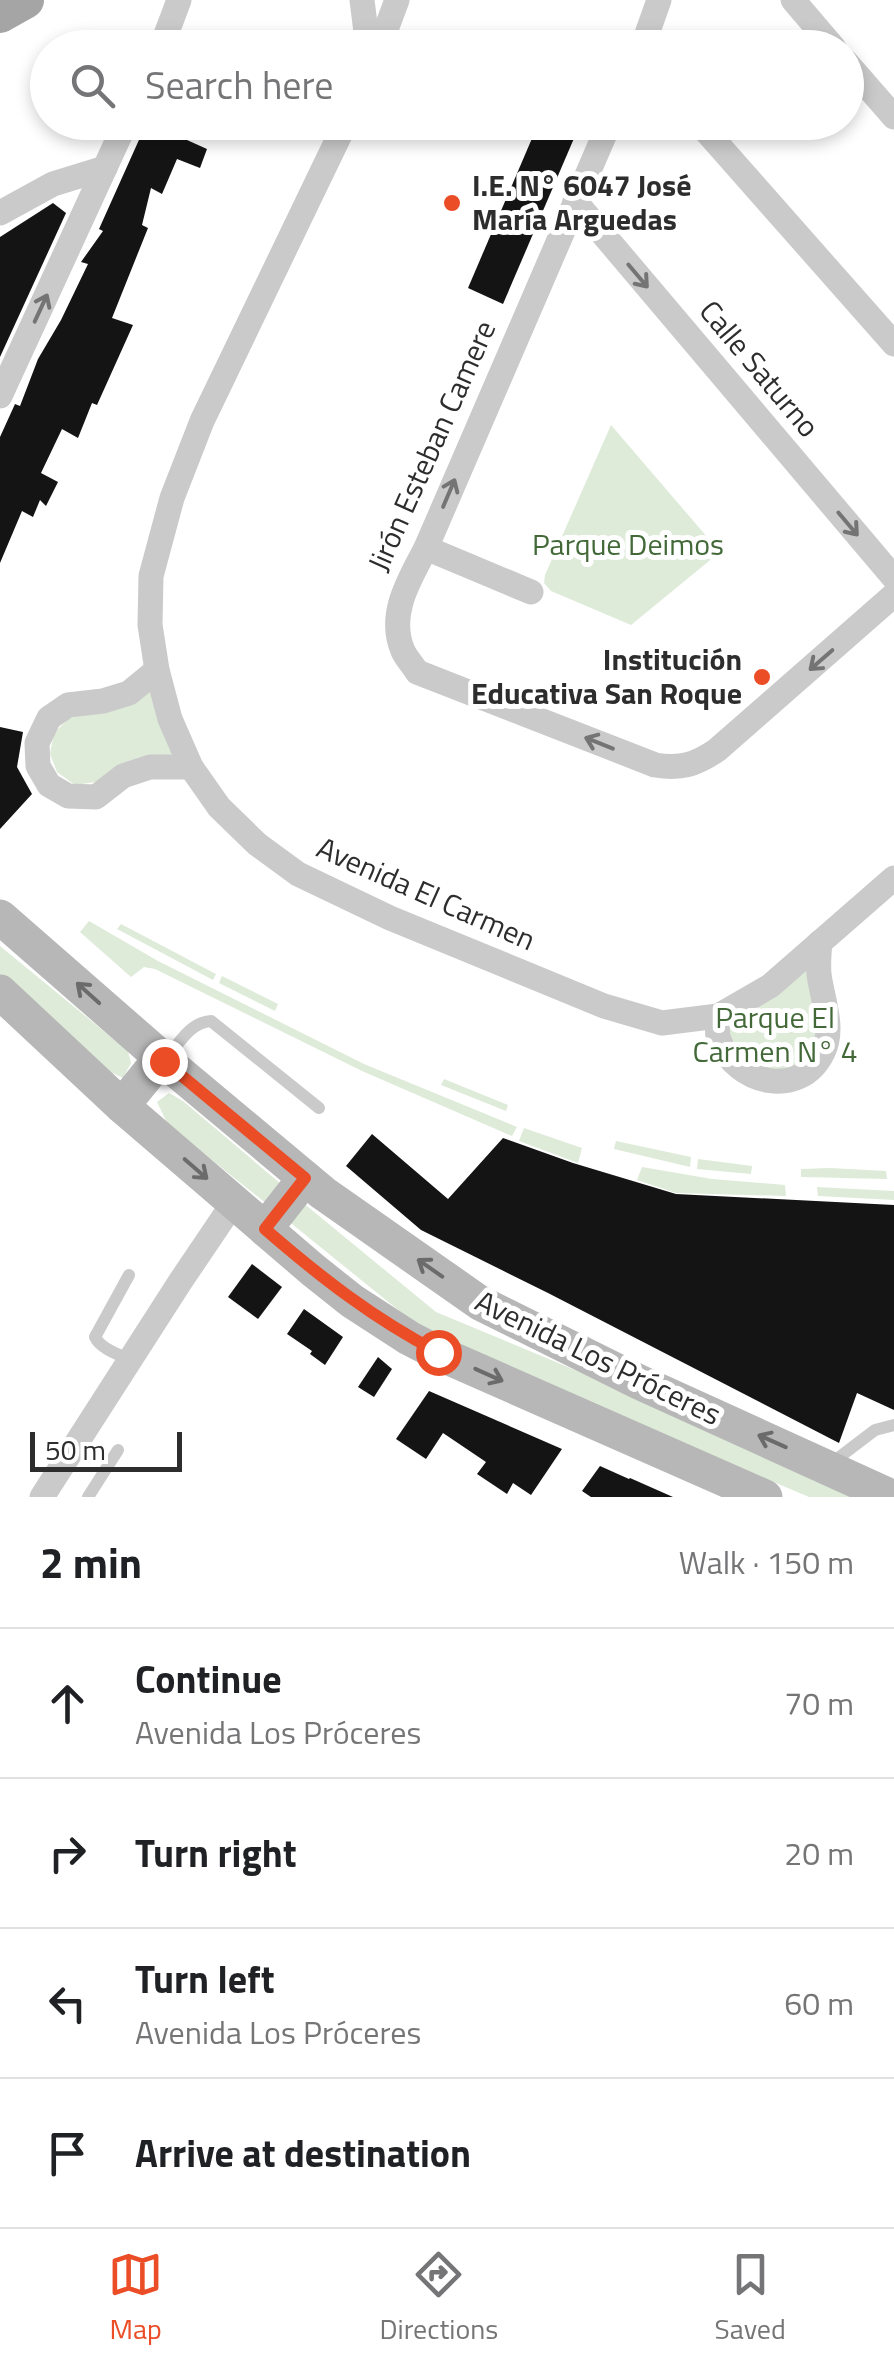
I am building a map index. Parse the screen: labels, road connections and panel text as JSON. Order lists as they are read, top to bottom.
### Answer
{
  "streets": {
    "main road": ["Avenida Los Próceres"],
    "street": ["Calle Saturno", "Jirón Esteban Camere", "Avenida El Carmen"]
  },
  "crossings": [
    ["Calle Saturno", "Jirón Esteban Camere"]
  ],
  "parks": ["Parque Deimos", "Parque El Carmen N° 4"],
  "places": ["I.E. N° 6047 José María Arguedas", "Institución Educativa San Roque"],
  "scale_bar": "50 m",
  "page": {
    "search": "Search here",
    "scale": "50 m",
    "heading": ["2 min", "Walk · 150 m"],
    "list": [
      ["Continue", "Avenida Los Próceres", "70 m"],
      ["Turn right", "20 m"],
      ["Turn left", "Avenida Los Próceres", "60 m"],
      "Arrive at destination"
    ],
    "nav": ["Map", "Directions", "Saved"]
  }
}
